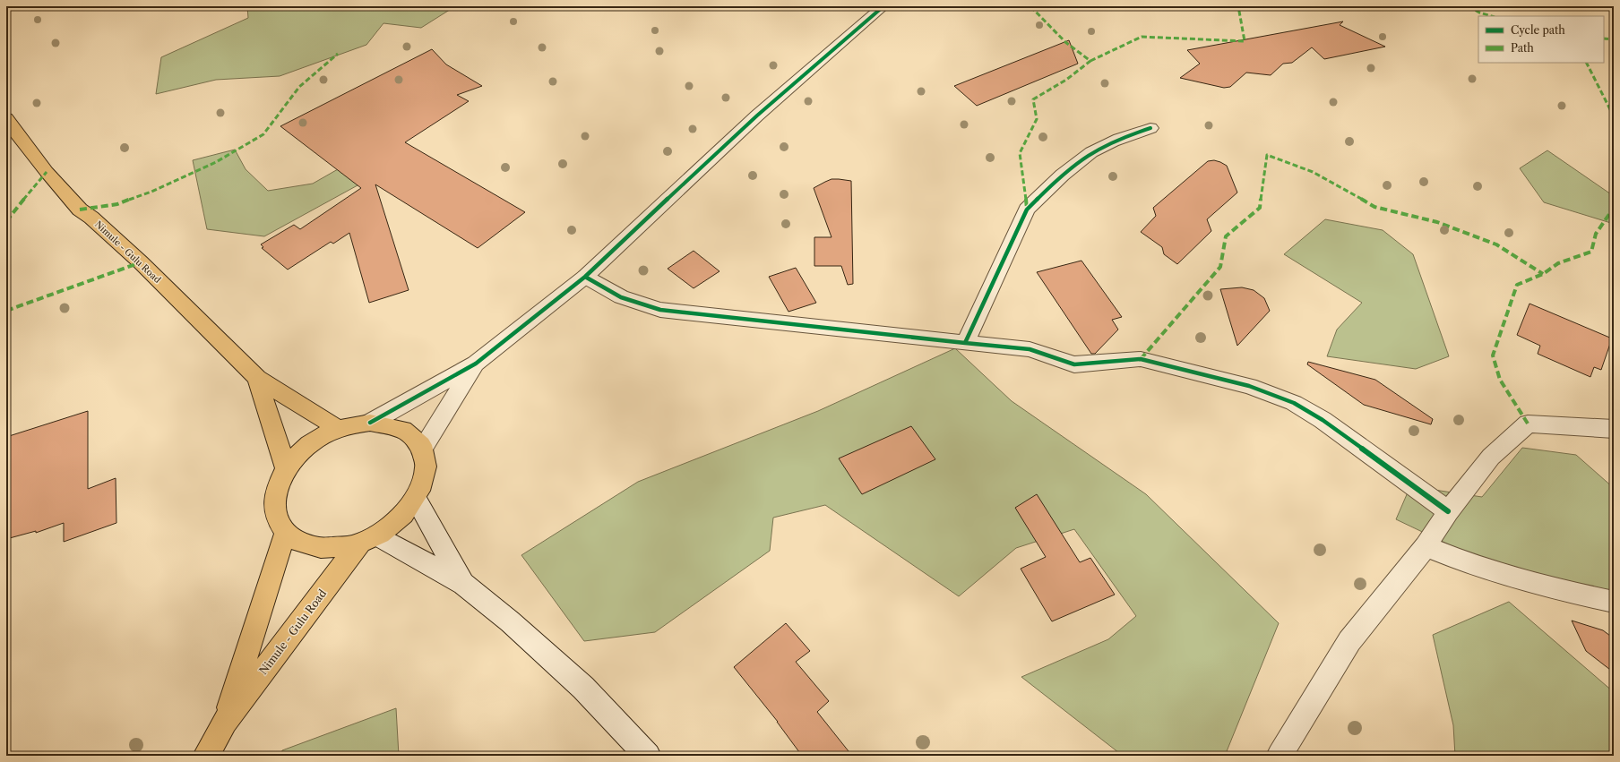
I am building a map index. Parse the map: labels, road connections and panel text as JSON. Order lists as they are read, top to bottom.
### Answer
{
  "streets": {
    "main road": ["Nimule - Gulu Road"]
  },
  "legend": ["Cycle path", "Path"]
}
